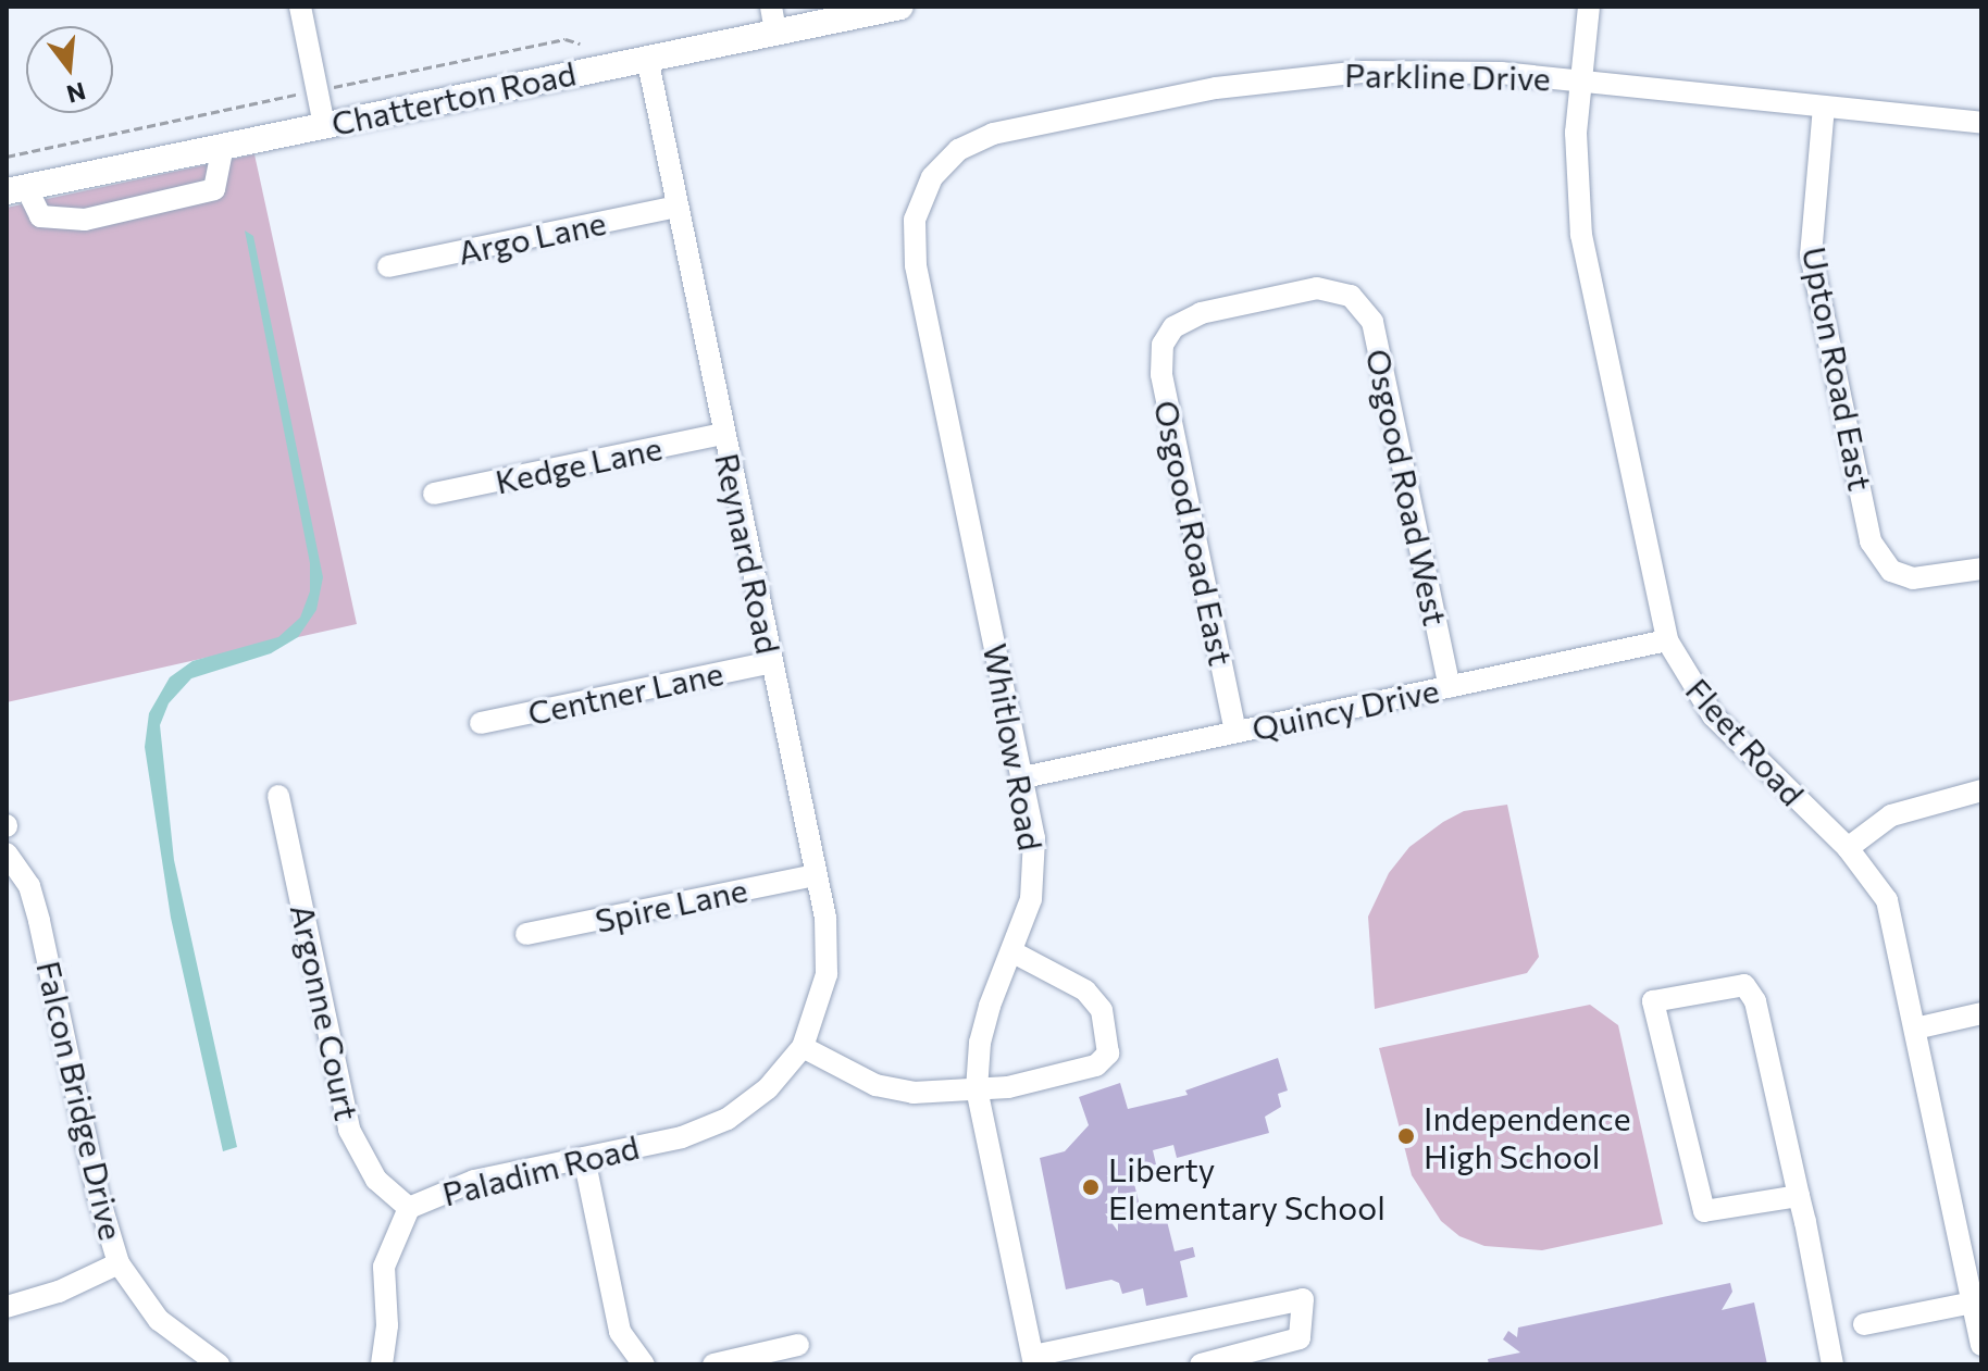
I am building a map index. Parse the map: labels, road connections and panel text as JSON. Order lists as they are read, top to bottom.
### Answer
{
  "streets": {
    "main road": ["Chatterton Road"],
    "street": [
      "Parkline Drive",
      "Argo Lane",
      "Upton Road East",
      "Kedge Lane",
      "Osgood Road West",
      "Osgood Road East",
      "Reynard Road",
      "Centner Lane",
      "Quincy Drive",
      "Fleet Road",
      "Whitlow Road",
      "Spire Lane",
      "Argonne Court",
      "Falcon Bridge Drive",
      "Paladim Road"
    ]
  },
  "crossings": [
    ["Parkline Drive", "Upton Road East"],
    ["Parkline Drive", "Fleet Road"],
    ["Parkline Drive", "Whitlow Road"],
    ["Chatterton Road", "Reynard Road"],
    ["Argo Lane", "Reynard Road"],
    ["Kedge Lane", "Reynard Road"],
    ["Osgood Road West", "Osgood Road East"],
    ["Osgood Road West", "Quincy Drive"],
    ["Osgood Road East", "Quincy Drive"],
    ["Reynard Road", "Centner Lane"],
    ["Reynard Road", "Spire Lane"],
    ["Reynard Road", "Paladim Road"],
    ["Quincy Drive", "Fleet Road"],
    ["Quincy Drive", "Whitlow Road"],
    ["Argonne Court", "Paladim Road"]
  ],
  "places": ["Independence High School", "Liberty Elementary School"],
  "north": "bottom"
}
